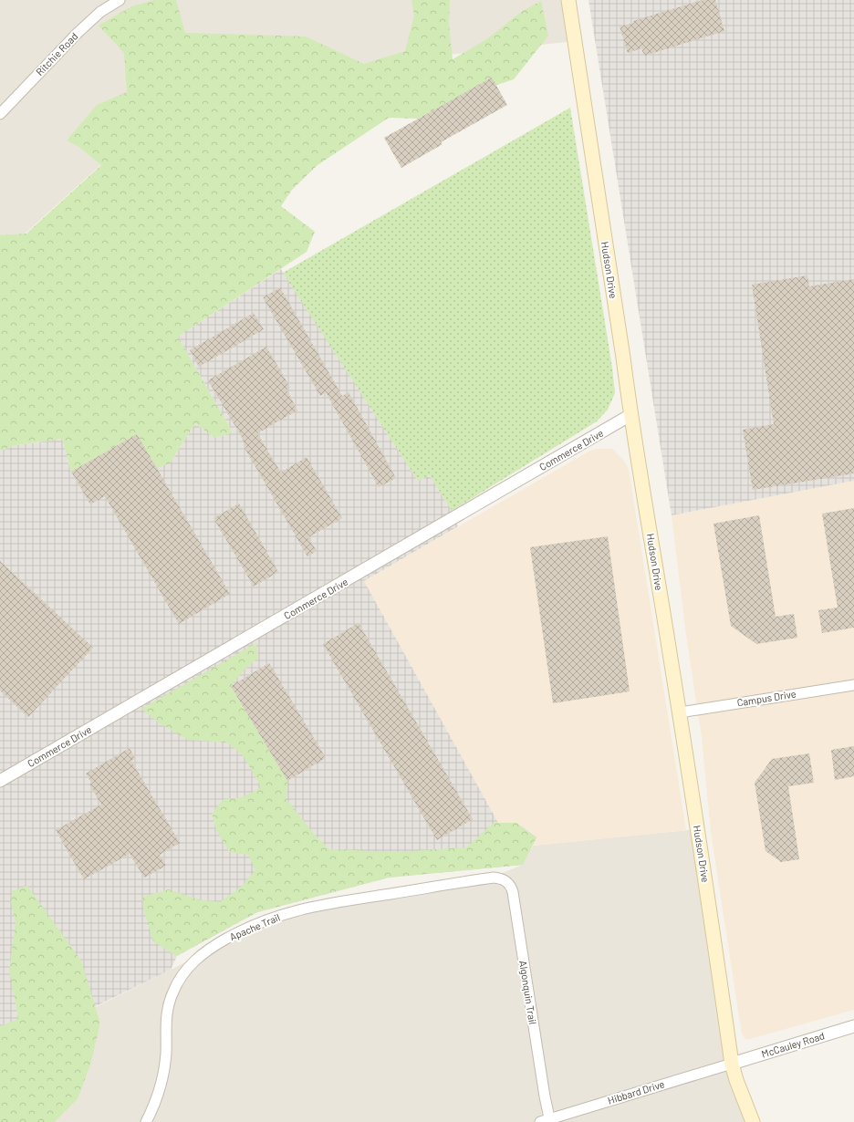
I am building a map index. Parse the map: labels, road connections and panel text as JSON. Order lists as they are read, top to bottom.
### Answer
{
  "streets": {
    "main road": ["Hudson Drive"],
    "street": [
      "Ritchie Road",
      "Commerce Drive",
      "Campus Drive",
      "Apache Trail",
      "Algonquin Trail",
      "McCauley Road",
      "Hibbard Drive"
    ]
  },
  "crossings": [
    ["Hudson Drive", "Commerce Drive"],
    ["Hudson Drive", "Campus Drive"],
    ["Hudson Drive", "McCauley Road"],
    ["Hudson Drive", "Hibbard Drive"],
    ["Apache Trail", "Algonquin Trail"],
    ["Algonquin Trail", "Hibbard Drive"],
    ["McCauley Road", "Hibbard Drive"]
  ]
}
